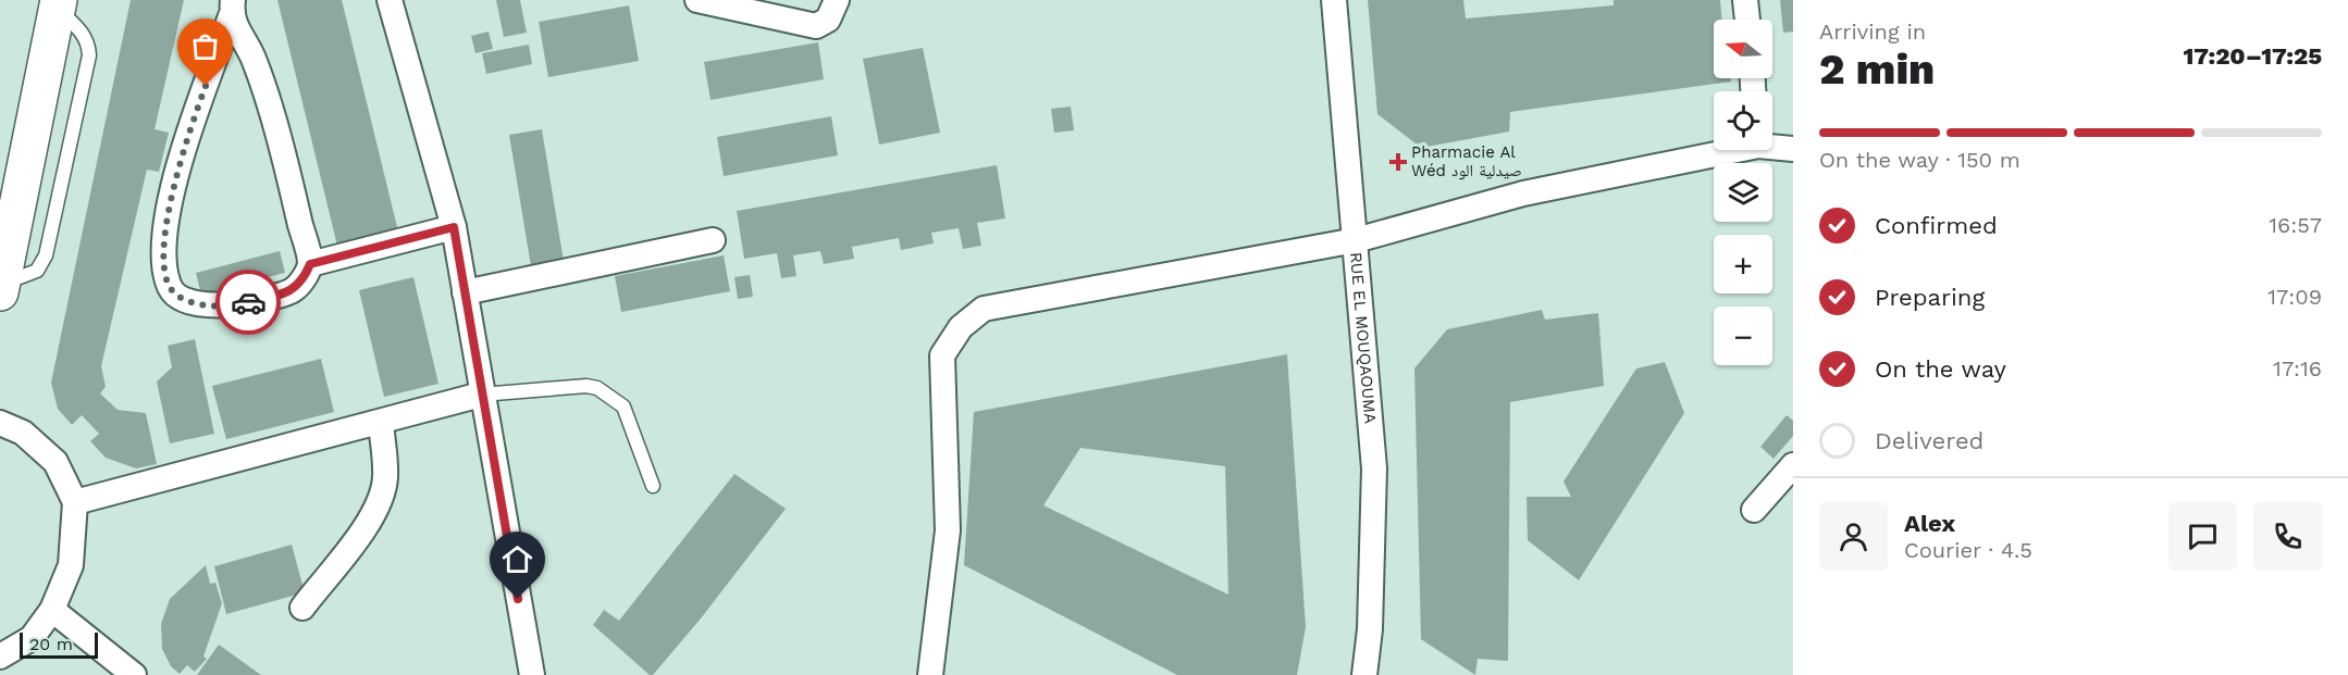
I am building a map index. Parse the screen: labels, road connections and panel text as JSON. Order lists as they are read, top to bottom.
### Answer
{
  "streets": {
    "street": ["RUE EL MOUQAOUMA"]
  },
  "places": {
    "health": ["Pharmacie Al Wéd صيدلية الود"]
  },
  "scale_bar": "20 m",
  "north": "left",
  "page": {
    "heading": ["2 min", "Arriving in", "17:20–17:25"],
    "panel": ["Alex", "Courier · 4.5"],
    "map_buttons": ["+", "−"],
    "bar": "On the way · 150 m",
    "list": [
      ["Confirmed", "16:57"],
      ["Preparing", "17:09"],
      ["On the way", "17:16"],
      "Delivered"
    ],
    "scale": "20 m"
  }
}
